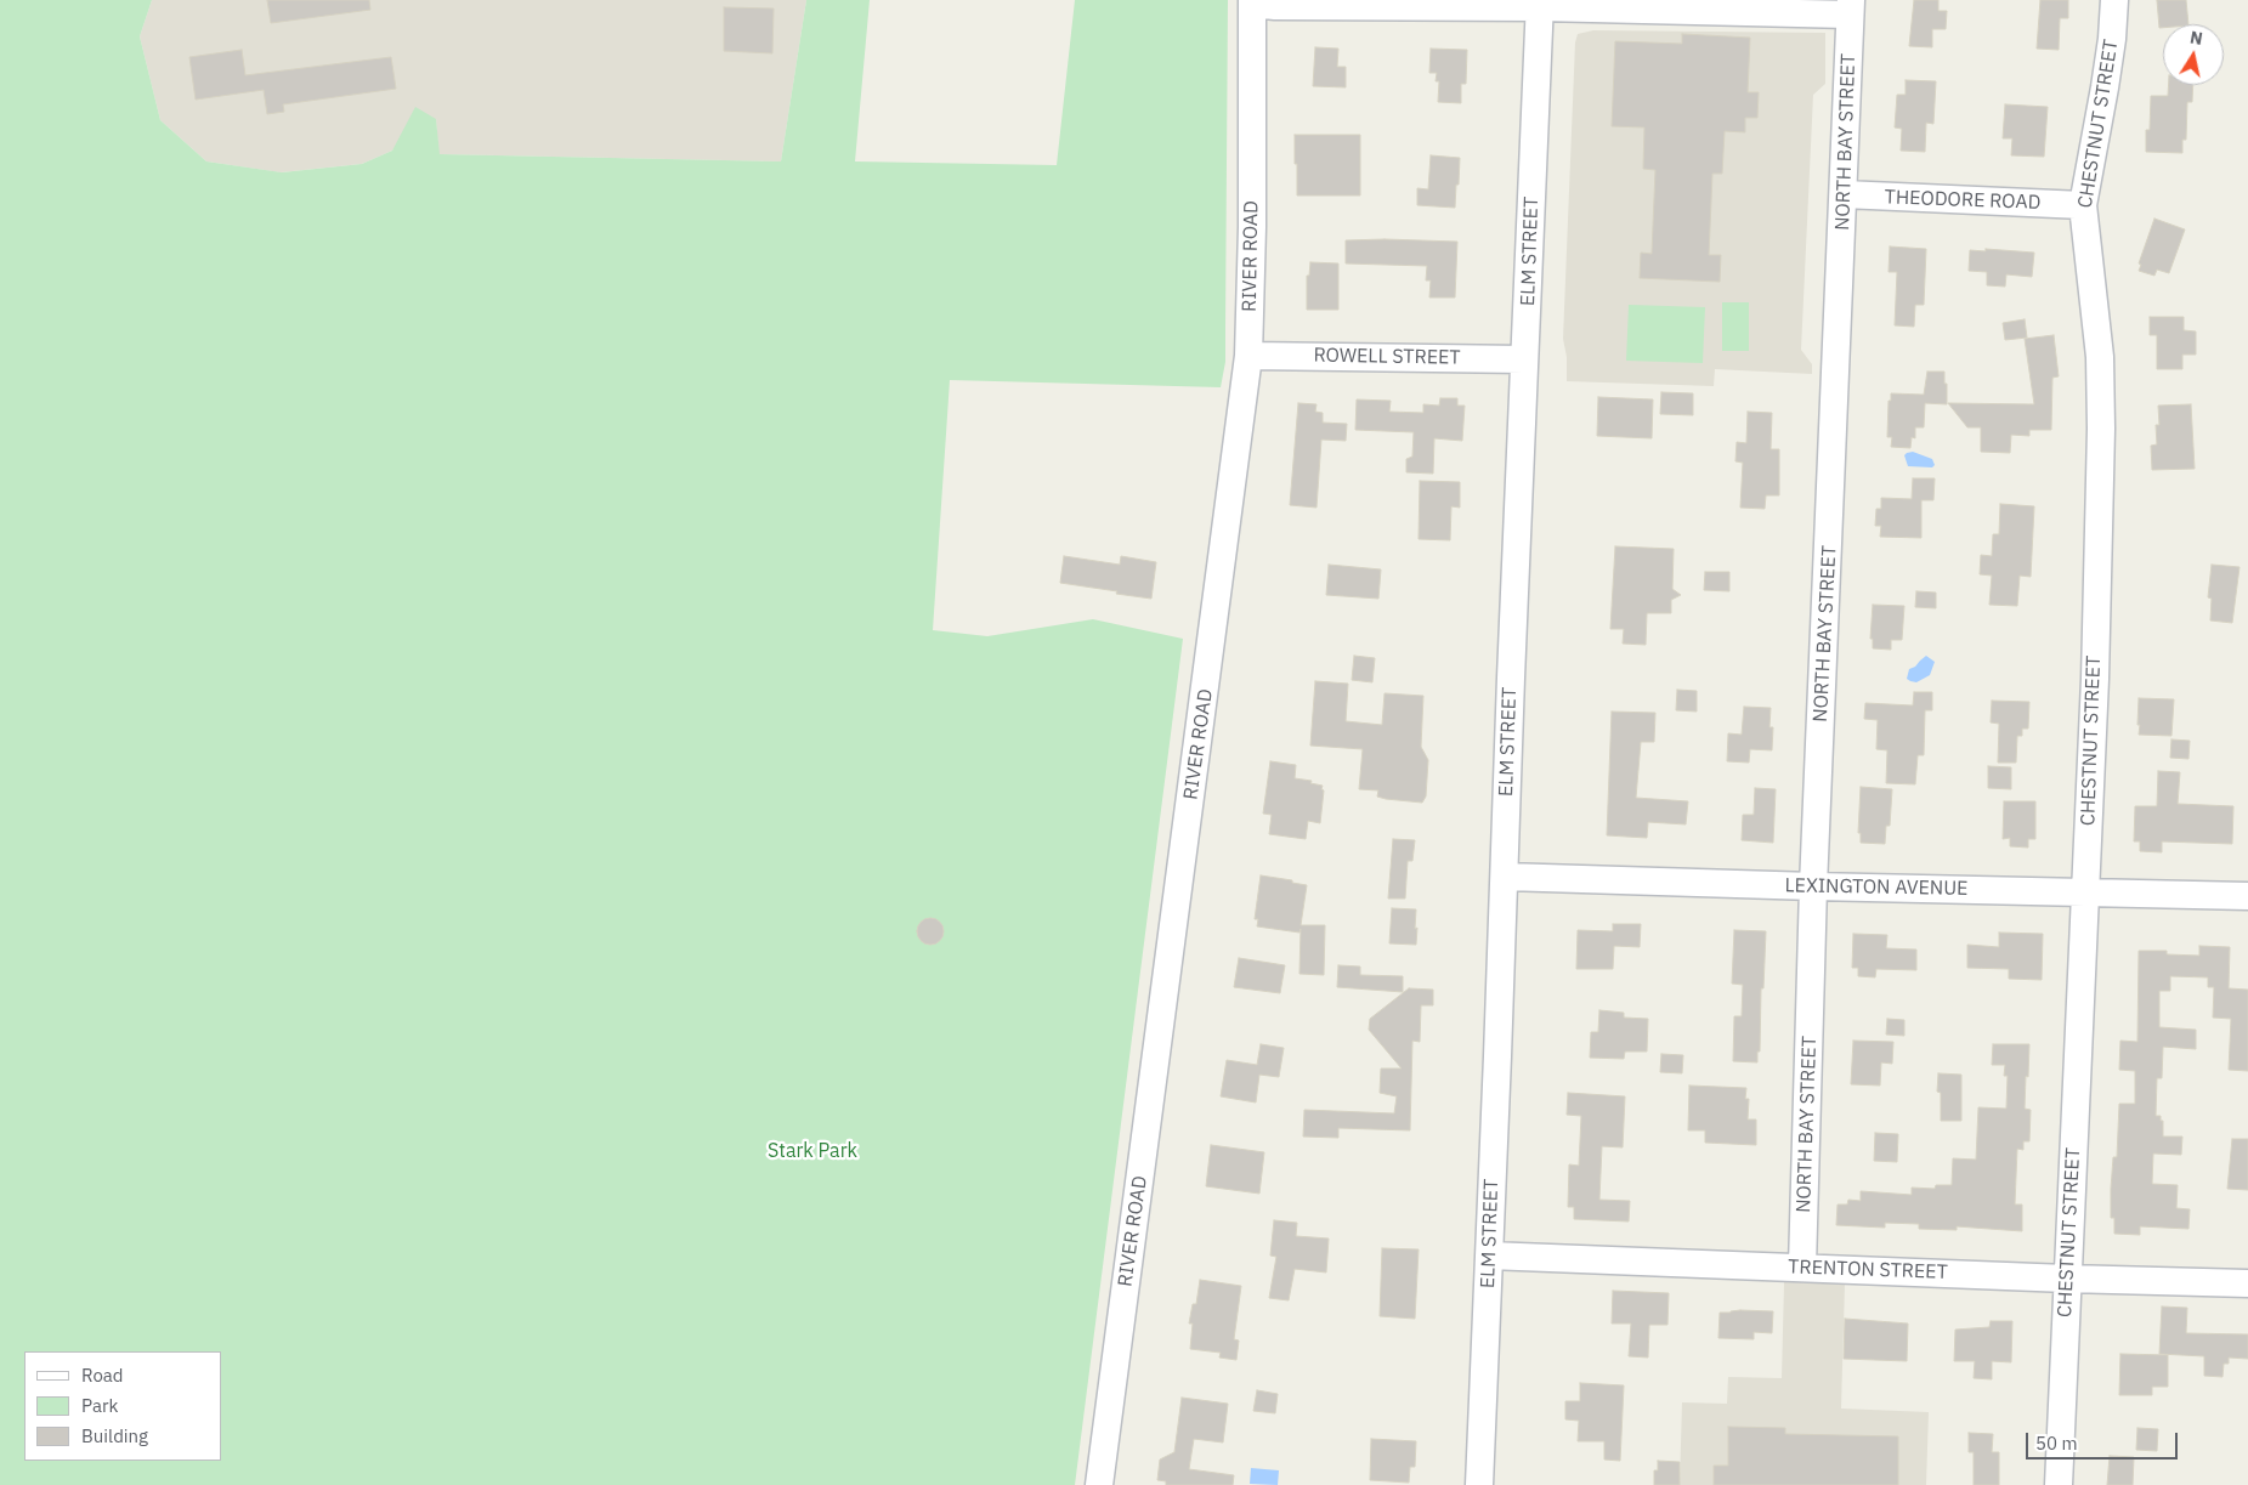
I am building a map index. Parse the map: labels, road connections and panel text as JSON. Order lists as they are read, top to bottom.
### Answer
{
  "streets": {
    "street": [
      "CHESTNUT STREET",
      "NORTH BAY STREET",
      "THEODORE ROAD",
      "ELM STREET",
      "RIVER ROAD",
      "ROWELL STREET",
      "LEXINGTON AVENUE",
      "TRENTON STREET"
    ]
  },
  "crossings": [
    ["CHESTNUT STREET", "THEODORE ROAD"],
    ["CHESTNUT STREET", "LEXINGTON AVENUE"],
    ["CHESTNUT STREET", "TRENTON STREET"],
    ["NORTH BAY STREET", "THEODORE ROAD"],
    ["NORTH BAY STREET", "LEXINGTON AVENUE"],
    ["NORTH BAY STREET", "TRENTON STREET"],
    ["ELM STREET", "ROWELL STREET"],
    ["ELM STREET", "LEXINGTON AVENUE"],
    ["ELM STREET", "TRENTON STREET"],
    ["RIVER ROAD", "ROWELL STREET"]
  ],
  "parks": ["Stark Park"],
  "legend": ["Road", "Park", "Building"],
  "scale_bar": "50 m",
  "north": "top"
}
